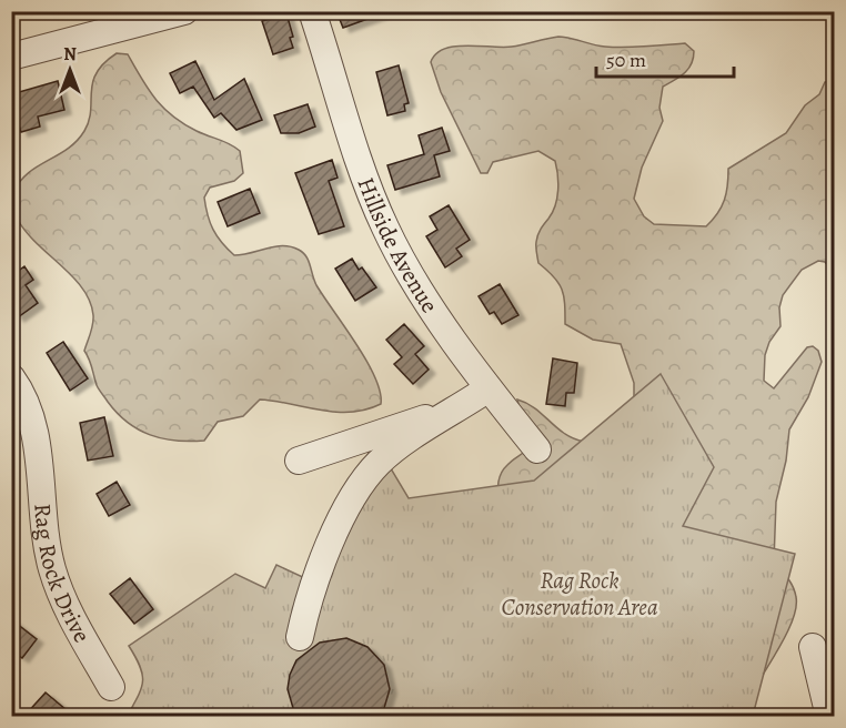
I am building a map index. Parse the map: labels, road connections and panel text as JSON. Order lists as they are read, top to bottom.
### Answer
{
  "streets": {
    "street": ["Hillside Avenue", "Rag Rock Drive"]
  },
  "parks": ["Rag Rock Conservation Area"],
  "scale_bar": "50 m",
  "north": "top"
}
